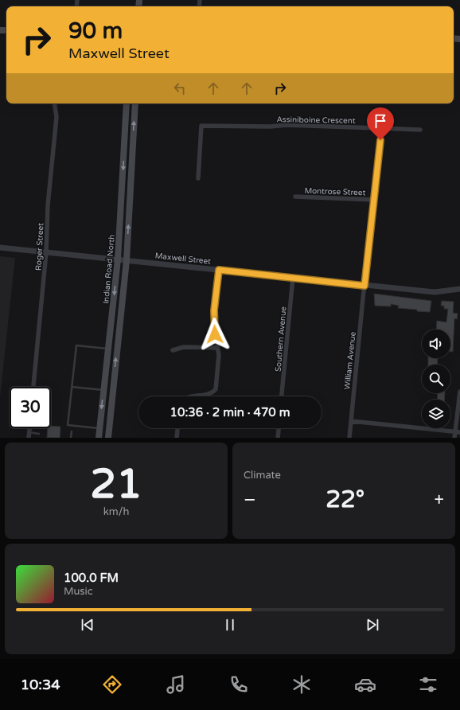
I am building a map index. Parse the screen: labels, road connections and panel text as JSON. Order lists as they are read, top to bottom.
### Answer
{
  "streets": {
    "main road": ["Indian Road North"],
    "street": [
      "Assiniboine Crescent",
      "Montrose Street",
      "Roger Street",
      "Maxwell Street",
      "Southern Avenue",
      "William Avenue"
    ]
  },
  "crossings": [
    ["Roger Street", "Maxwell Street"],
    ["Maxwell Street", "Indian Road North"],
    ["Maxwell Street", "Southern Avenue"],
    ["Maxwell Street", "William Avenue"]
  ],
  "page": {
    "turn": ["90 m", "Maxwell Street"],
    "limit": "30",
    "trip": "10:36 · 2 min · 470 m",
    "tile": [
      ["21", "km/h"],
      "Climate"
    ],
    "heat": ["−", "22°", "+"],
    "song": ["100.0 FM", "Music"],
    "tabs": "10:34"
  }
}
